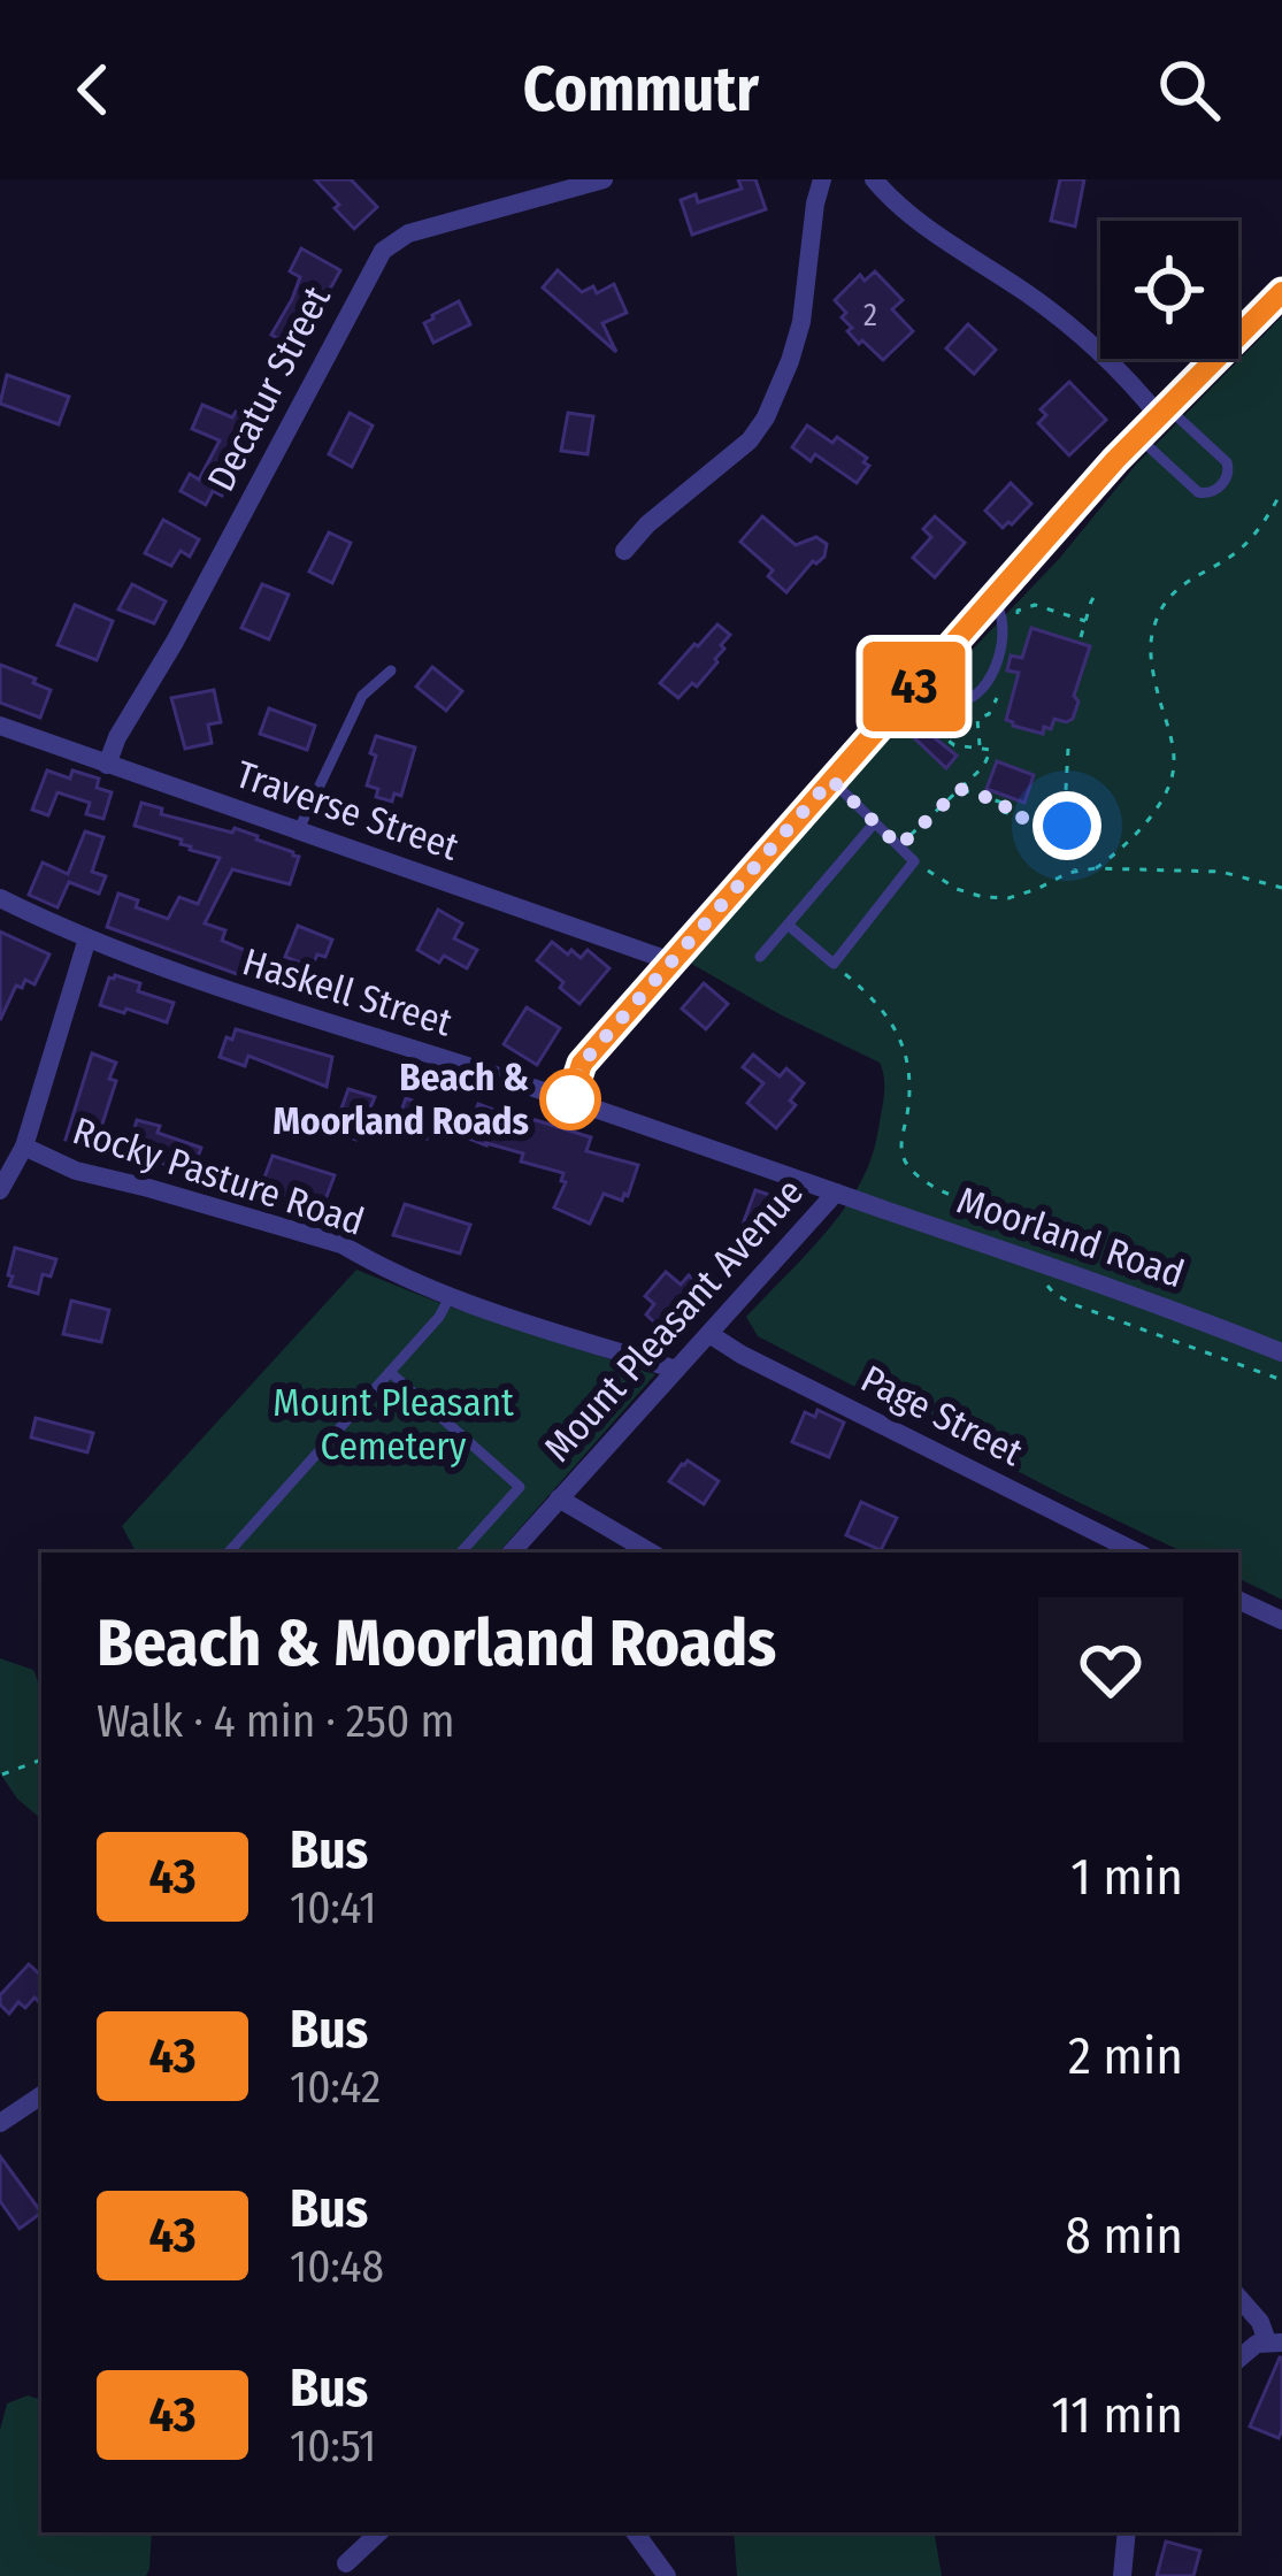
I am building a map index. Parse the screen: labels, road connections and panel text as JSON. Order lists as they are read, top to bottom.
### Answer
{
  "streets": {
    "street": [
      "Decatur Street",
      "Traverse Street",
      "Haskell Street",
      "Rocky Pasture Road",
      "Moorland Road",
      "Mount Pleasant Avenue",
      "Page Street"
    ]
  },
  "crossings": [
    ["Decatur Street", "Traverse Street"],
    ["Haskell Street", "Rocky Pasture Road"],
    ["Haskell Street", "Moorland Road"],
    ["Haskell Street", "Mount Pleasant Avenue"],
    ["Rocky Pasture Road", "Mount Pleasant Avenue"],
    ["Moorland Road", "Mount Pleasant Avenue"],
    ["Mount Pleasant Avenue", "Page Street"]
  ],
  "parks": ["Mount Pleasant Cemetery"],
  "places": ["Beach & Moorland Roads"],
  "lines": ["bus line 43"],
  "house_numbers": ["2"],
  "page": {
    "header": "Commutr",
    "on_map": "43",
    "heading": ["Beach & Moorland Roads", "Walk · 4 min · 250 m"],
    "list": [
      {
        "mark": "43",
        "name": "Bus",
        "note": "10:41",
        "value": "1 min"
      },
      {
        "mark": "43",
        "name": "Bus",
        "note": "10:42",
        "value": "2 min"
      },
      {
        "mark": "43",
        "name": "Bus",
        "note": "10:48",
        "value": "8 min"
      },
      {
        "mark": "43",
        "name": "Bus",
        "note": "10:51",
        "value": "11 min"
      }
    ]
  }
}
